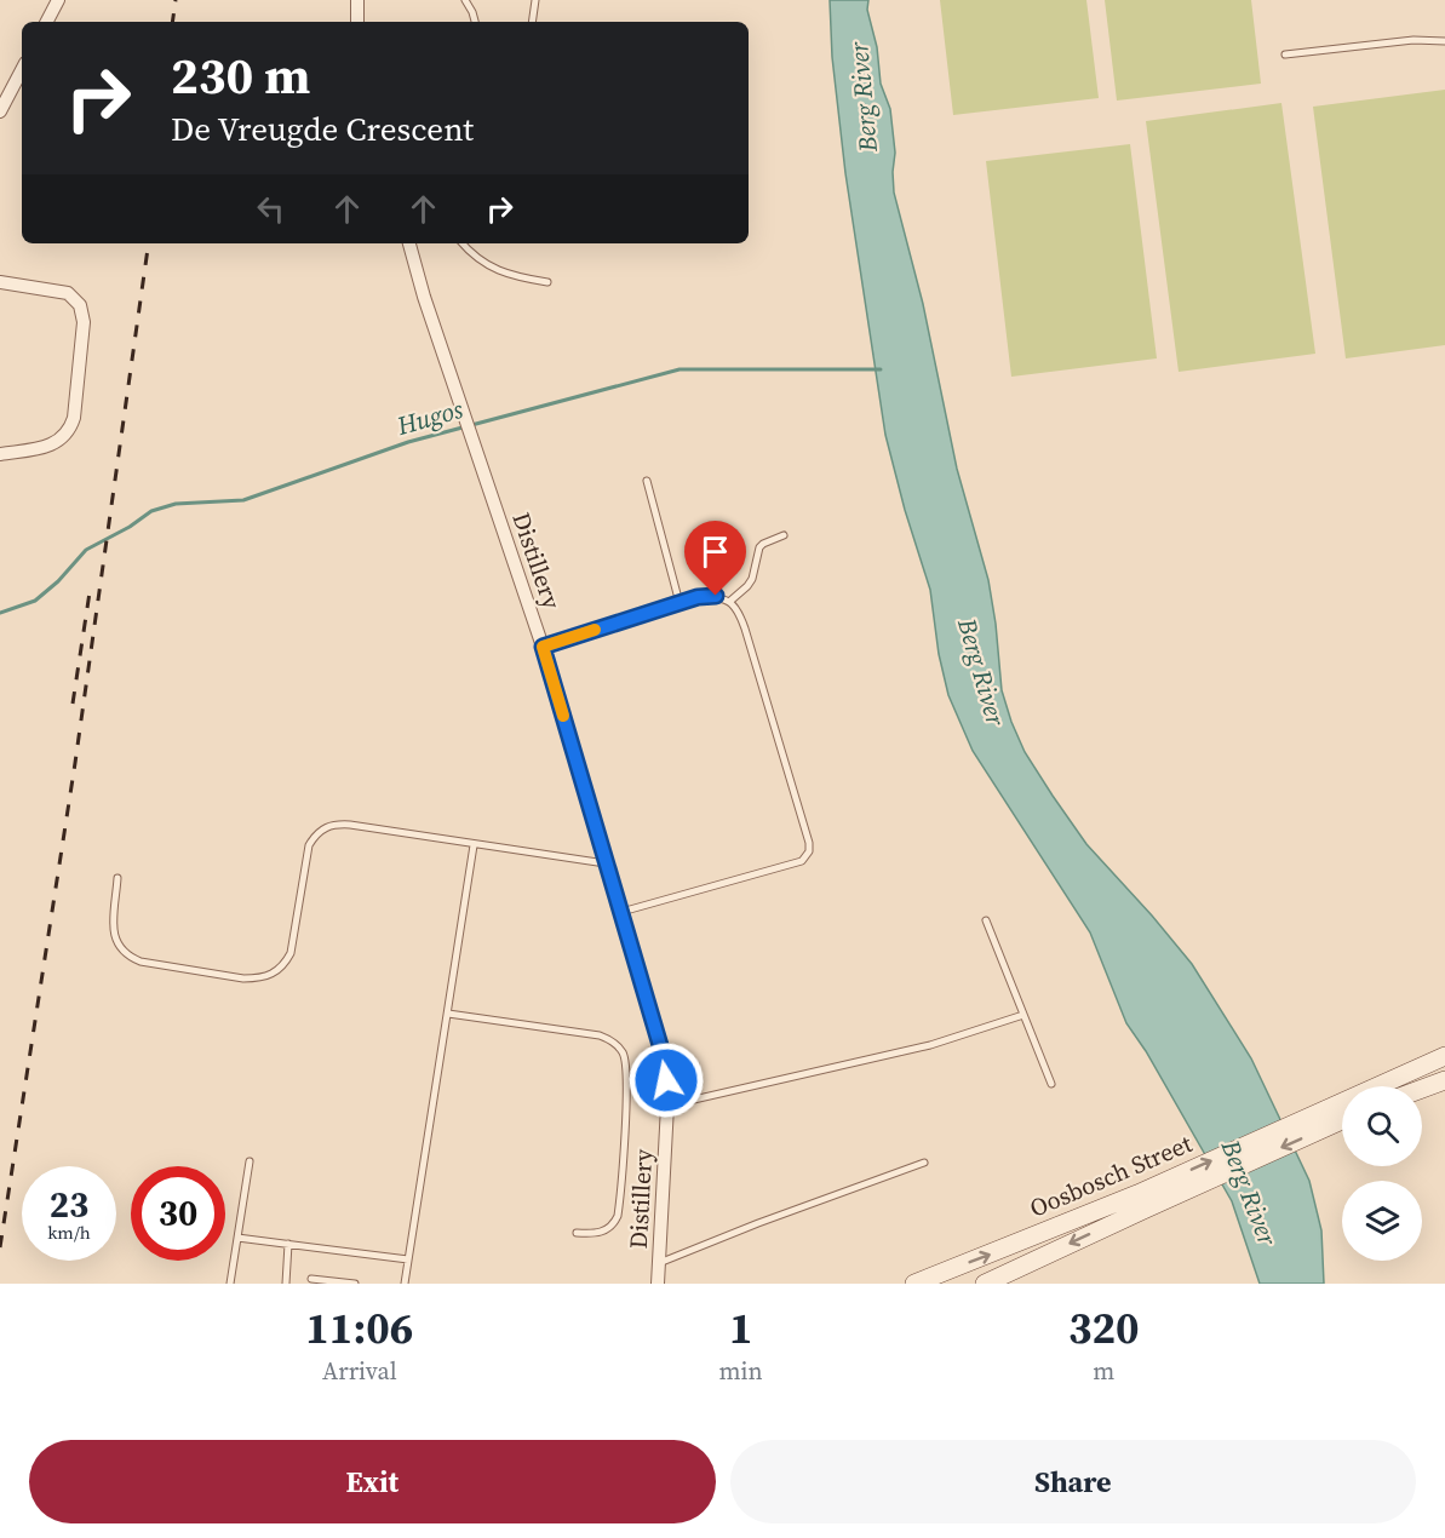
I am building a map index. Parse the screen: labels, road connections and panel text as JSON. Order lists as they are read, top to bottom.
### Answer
{
  "streets": {
    "main road": ["Oosbosch Street"],
    "street": ["Distillery"]
  },
  "water": ["Berg River", "Hugos"],
  "page": {
    "turn": ["230 m", "De Vreugde Crescent"],
    "speed": "23 km/h",
    "limit": "30",
    "eta": [
      "11:06",
      "Arrival",
      "1",
      "min",
      "320",
      "m"
    ],
    "buttons": ["Exit", "Share"]
  }
}
